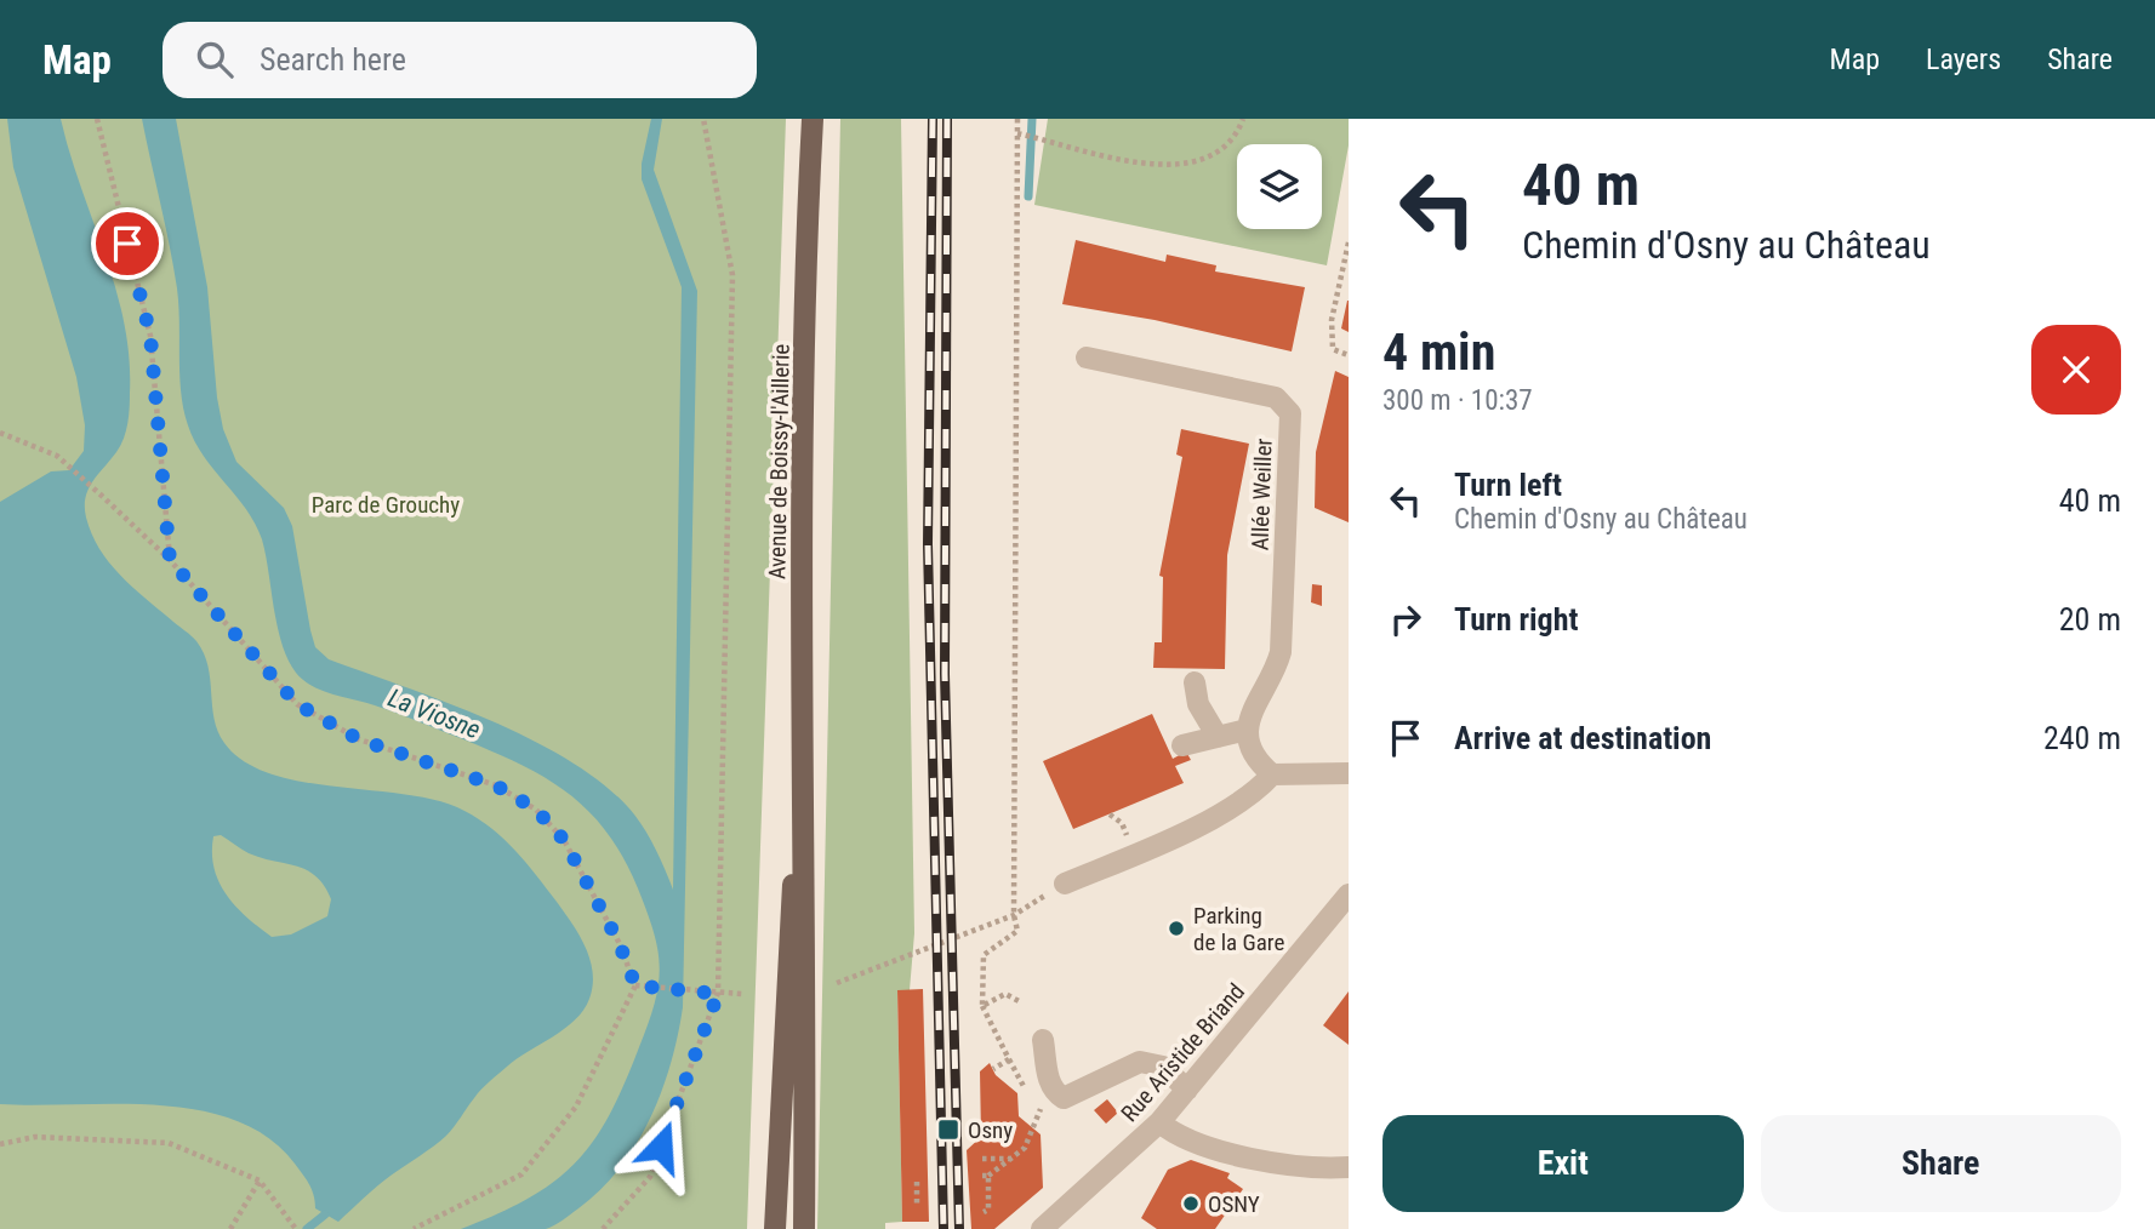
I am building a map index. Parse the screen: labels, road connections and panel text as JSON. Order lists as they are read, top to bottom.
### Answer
{
  "streets": {
    "main road": ["Avenue de Boissy-l'Aillerie"],
    "street": ["Allée Weiller", "Rue Aristide Briand"]
  },
  "water": ["La Viosne"],
  "parks": ["Parc de Grouchy"],
  "places": {
    "other": ["Parking de la Gare", "OSNY"],
    "transit": ["Osny"]
  },
  "page": {
    "header": "Map",
    "search": "Search here",
    "nav": ["Map", "Layers", "Share"],
    "turn": ["40 m", "Chemin d'Osny au Château"],
    "heading": ["4 min", "300 m · 10:37"],
    "list": [
      {
        "name": "Turn left",
        "note": "Chemin d'Osny au Château",
        "value": "40 m"
      },
      {
        "name": "Turn right",
        "value": "20 m"
      },
      {
        "name": "Arrive at destination",
        "value": "240 m"
      }
    ],
    "buttons": ["Exit", "Share"]
  }
}
